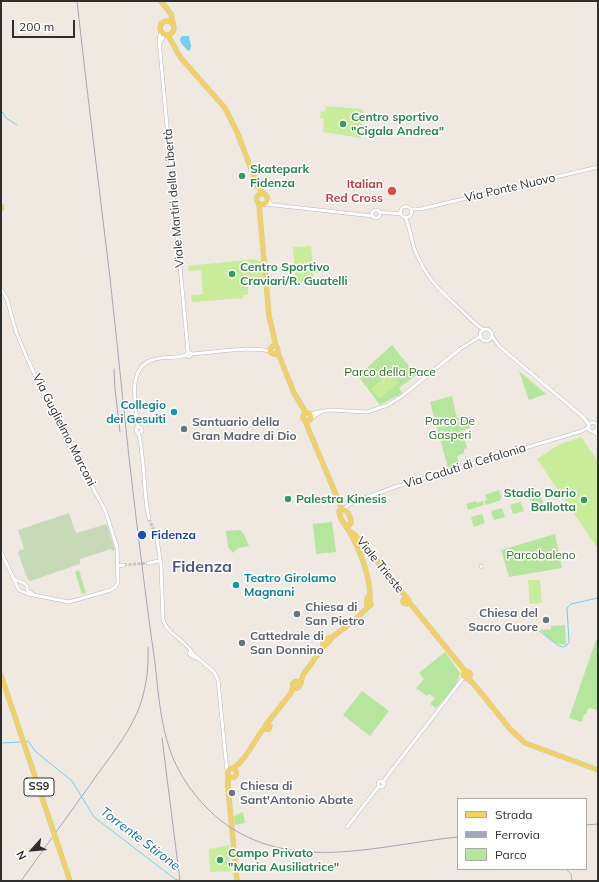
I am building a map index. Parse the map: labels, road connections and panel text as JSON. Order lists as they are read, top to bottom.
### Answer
{
  "streets": {
    "main road": ["Viale Trieste", "SS9"],
    "street": [
      "Via Ponte Nuovo",
      "Viale Martiri della Libertà",
      "Via Guglielmo Marconi",
      "Via Caduti di Cefalonia"
    ]
  },
  "districts": ["Fidenza"],
  "water": ["Torrente Stirone"],
  "parks": ["Parco della Pace", "Parco De Gasperi", "Parcobaleno"],
  "places": [
    "Centro sportivo \"Cigala Andrea\"",
    "Skatepark Fidenza",
    "Italian Red Cross",
    "Centro Sportivo Craviari/R. Guatelli",
    "Collegio dei Gesuiti",
    "Santuario della Gran Madre di Dio",
    "Palestra Kinesis",
    "Stadio Dario Ballotta",
    "Fidenza",
    "Teatro Girolamo Magnani",
    "Chiesa di San Pietro",
    "Chiesa del Sacro Cuore",
    "Cattedrale di San Donnino",
    "Chiesa di Sant'Antonio Abate",
    "Campo Privato \"Maria Ausiliatrice\""
  ],
  "legend": ["Strada", "Ferrovia", "Parco"],
  "scale_bar": "200 m",
  "north": "bottom left"
}
